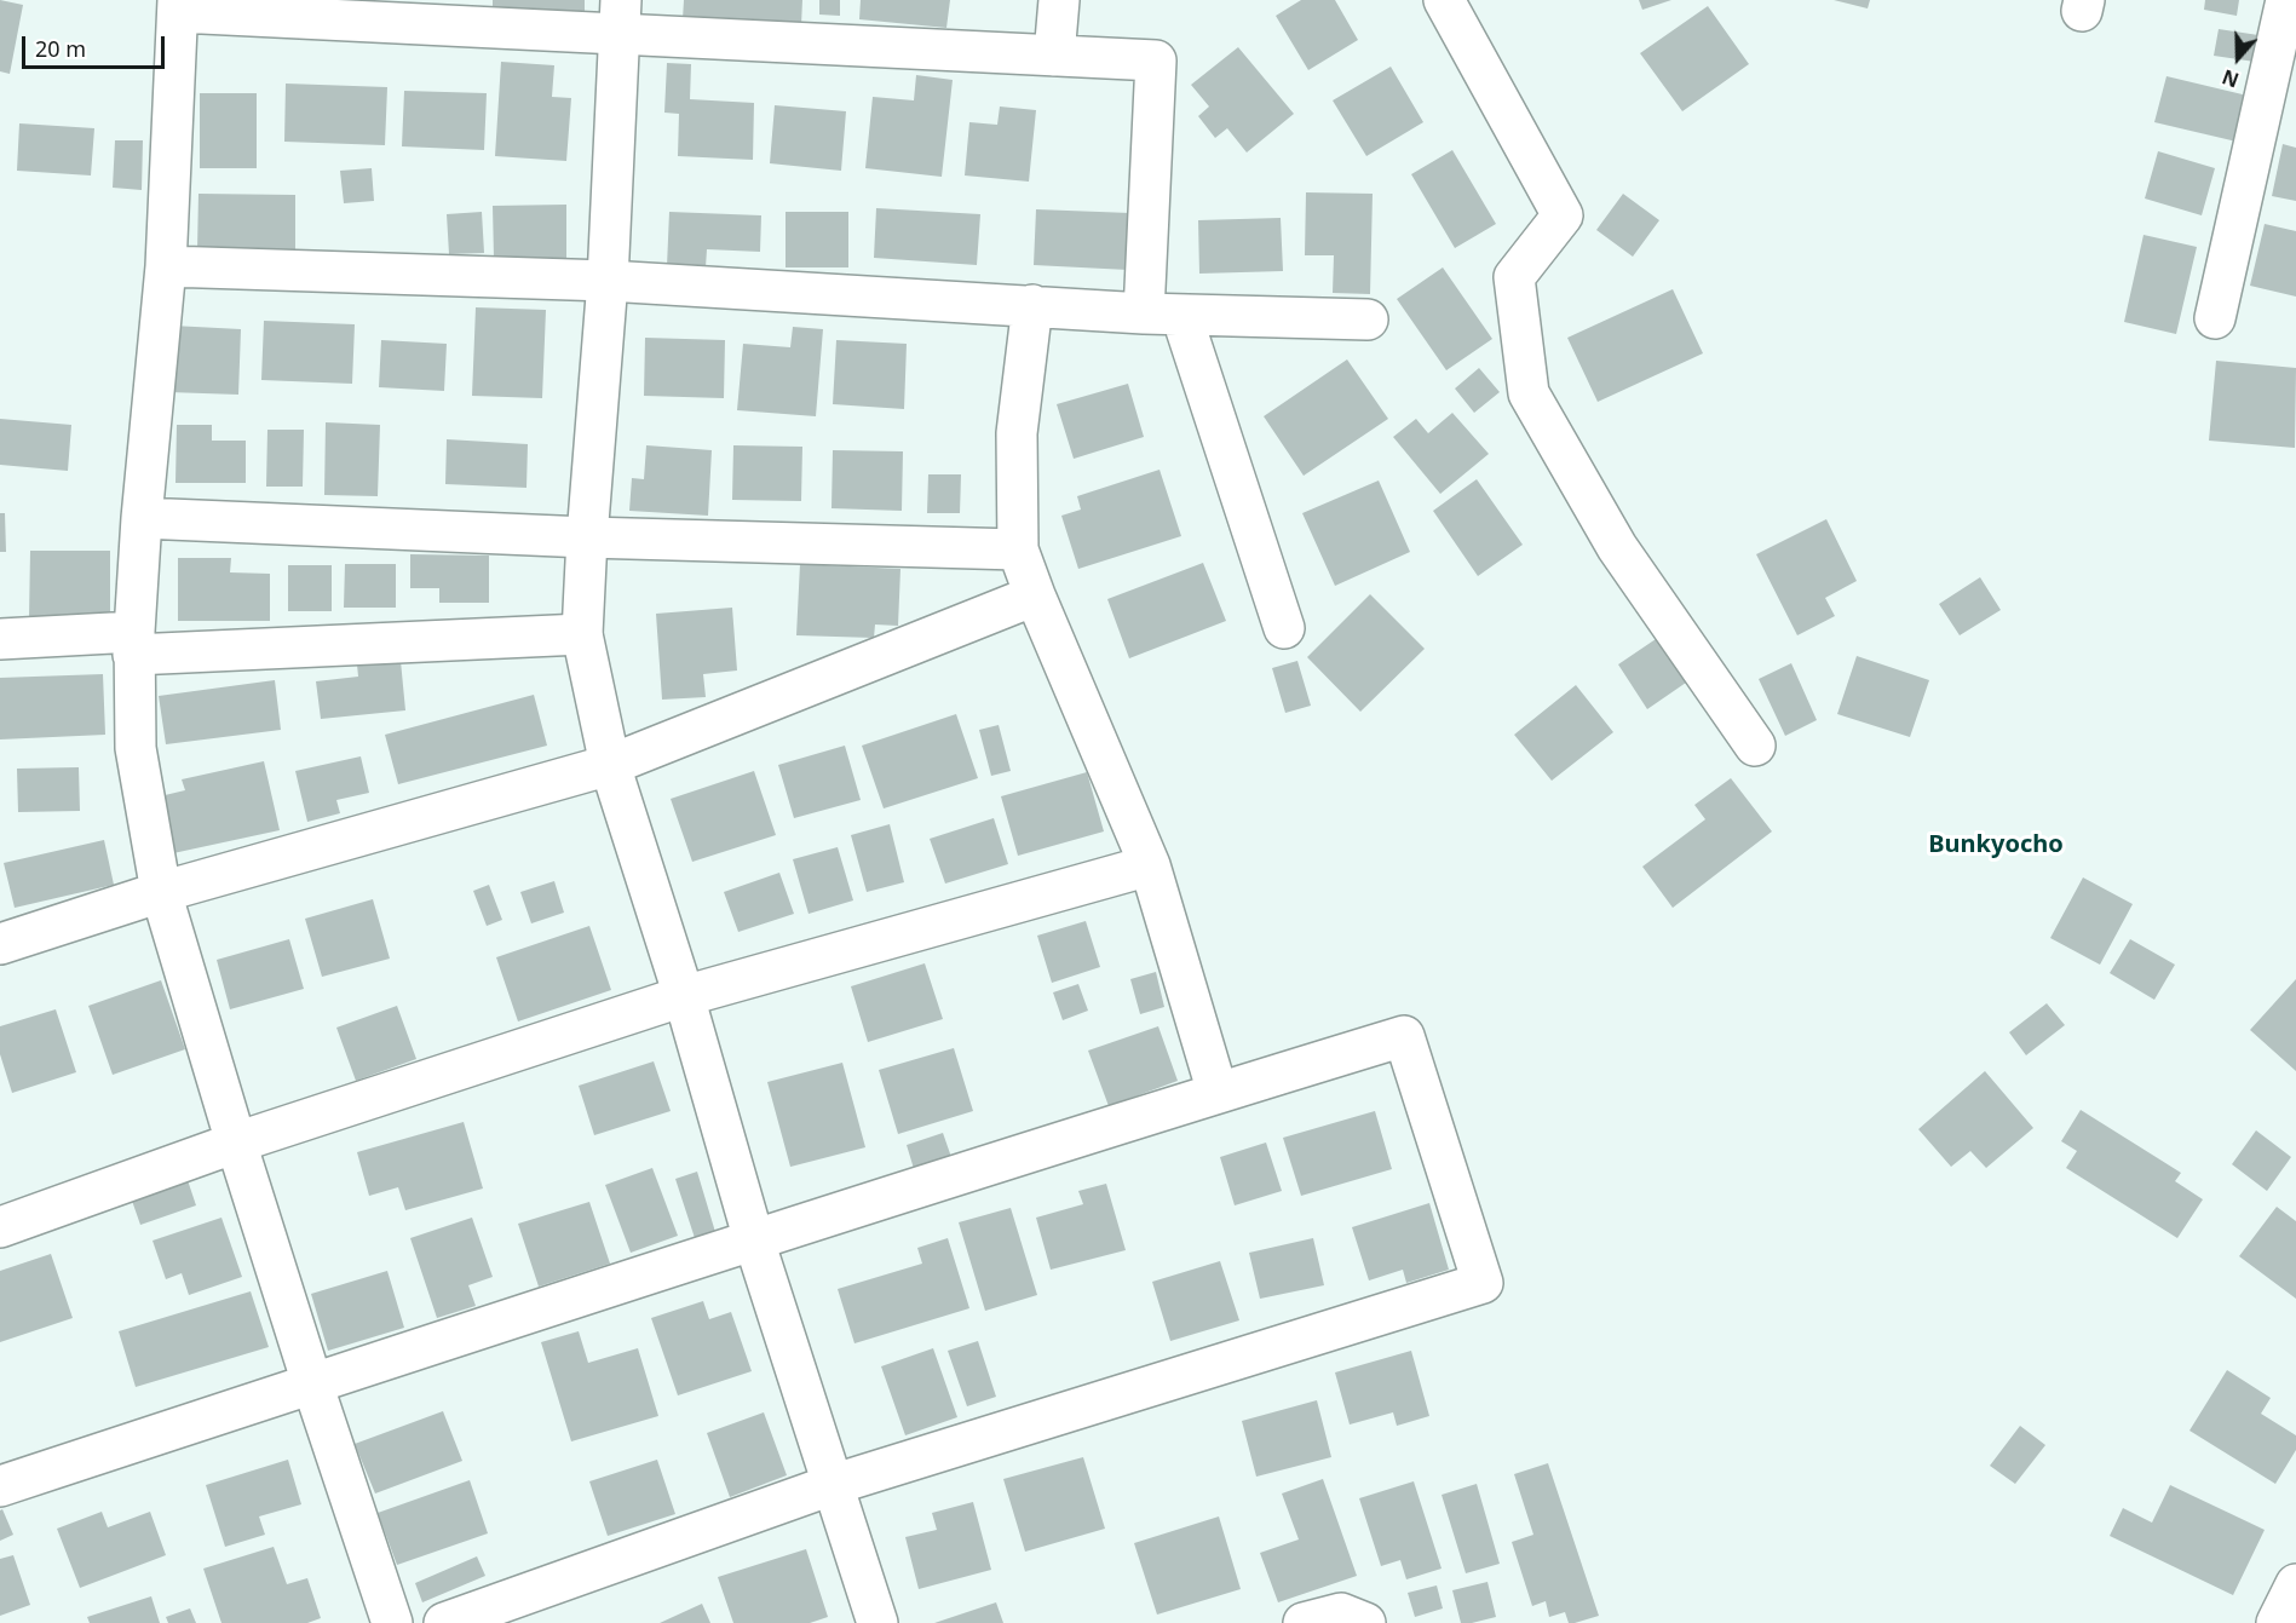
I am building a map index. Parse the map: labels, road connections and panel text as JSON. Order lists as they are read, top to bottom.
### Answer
{
  "districts": ["Bunkyocho"],
  "scale_bar": "20 m",
  "north": "bottom"
}
